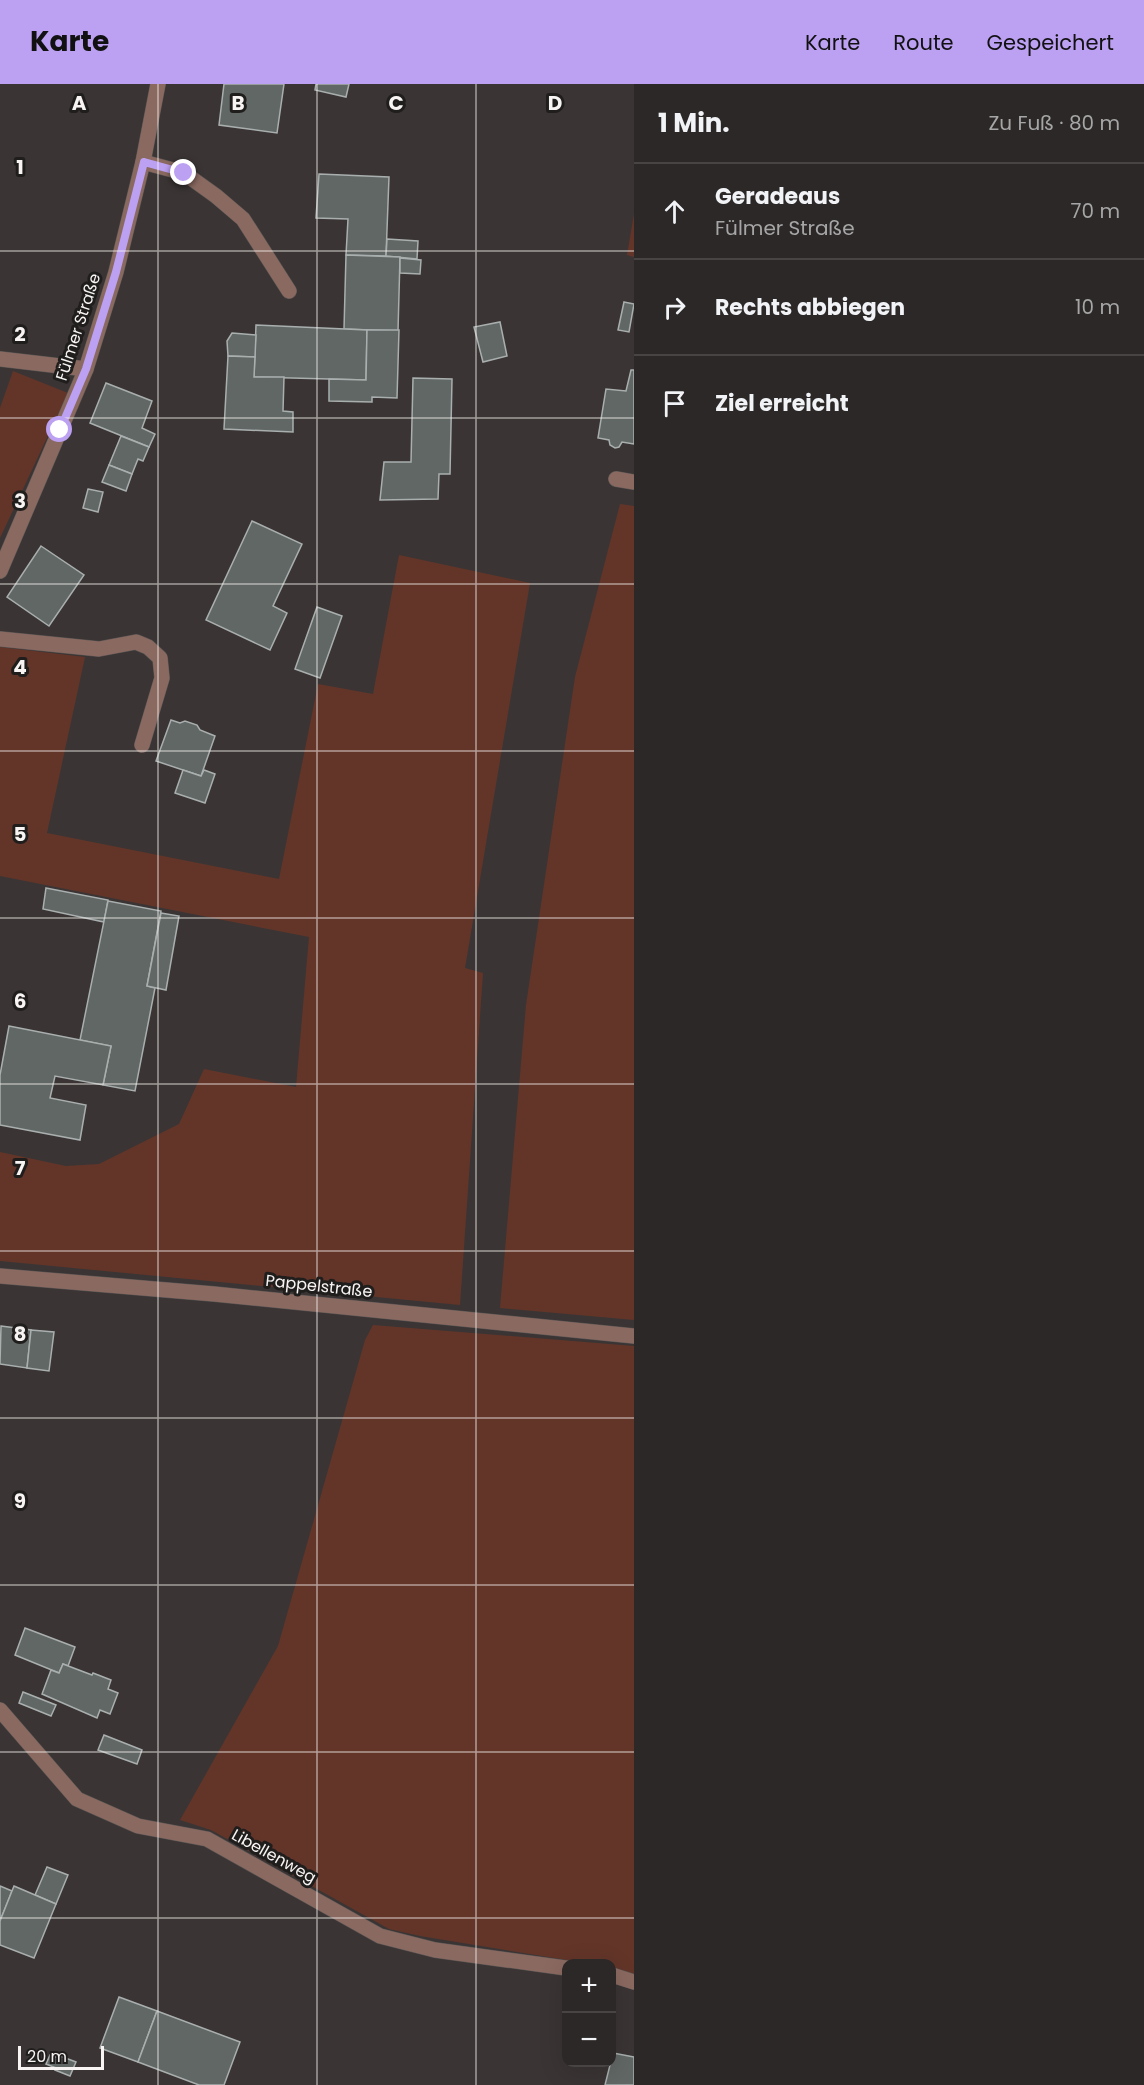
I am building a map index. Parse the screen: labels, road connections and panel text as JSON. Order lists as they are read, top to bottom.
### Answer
{
  "streets": {
    "street": ["Fülmer Straße", "Pappelstraße", "Libellenweg"]
  },
  "scale_bar": "20 m",
  "page": {
    "header": "Karte",
    "nav": ["Karte", "Route", "Gespeichert"],
    "heading": ["1 Min.", "Zu Fuß · 80 m"],
    "list": [
      ["Geradeaus", "Fülmer Straße", "70 m"],
      ["Rechts abbiegen", "10 m"],
      "Ziel erreicht"
    ],
    "map_buttons": ["+", "−"],
    "scale": "20 m"
  },
  "grid": {
    "columns": [
      "A",
      "B",
      "C",
      "D"
    ],
    "rows": [
      "1",
      "2",
      "3",
      "4",
      "5",
      "6",
      "7",
      "8",
      "9"
    ]
  }
}
